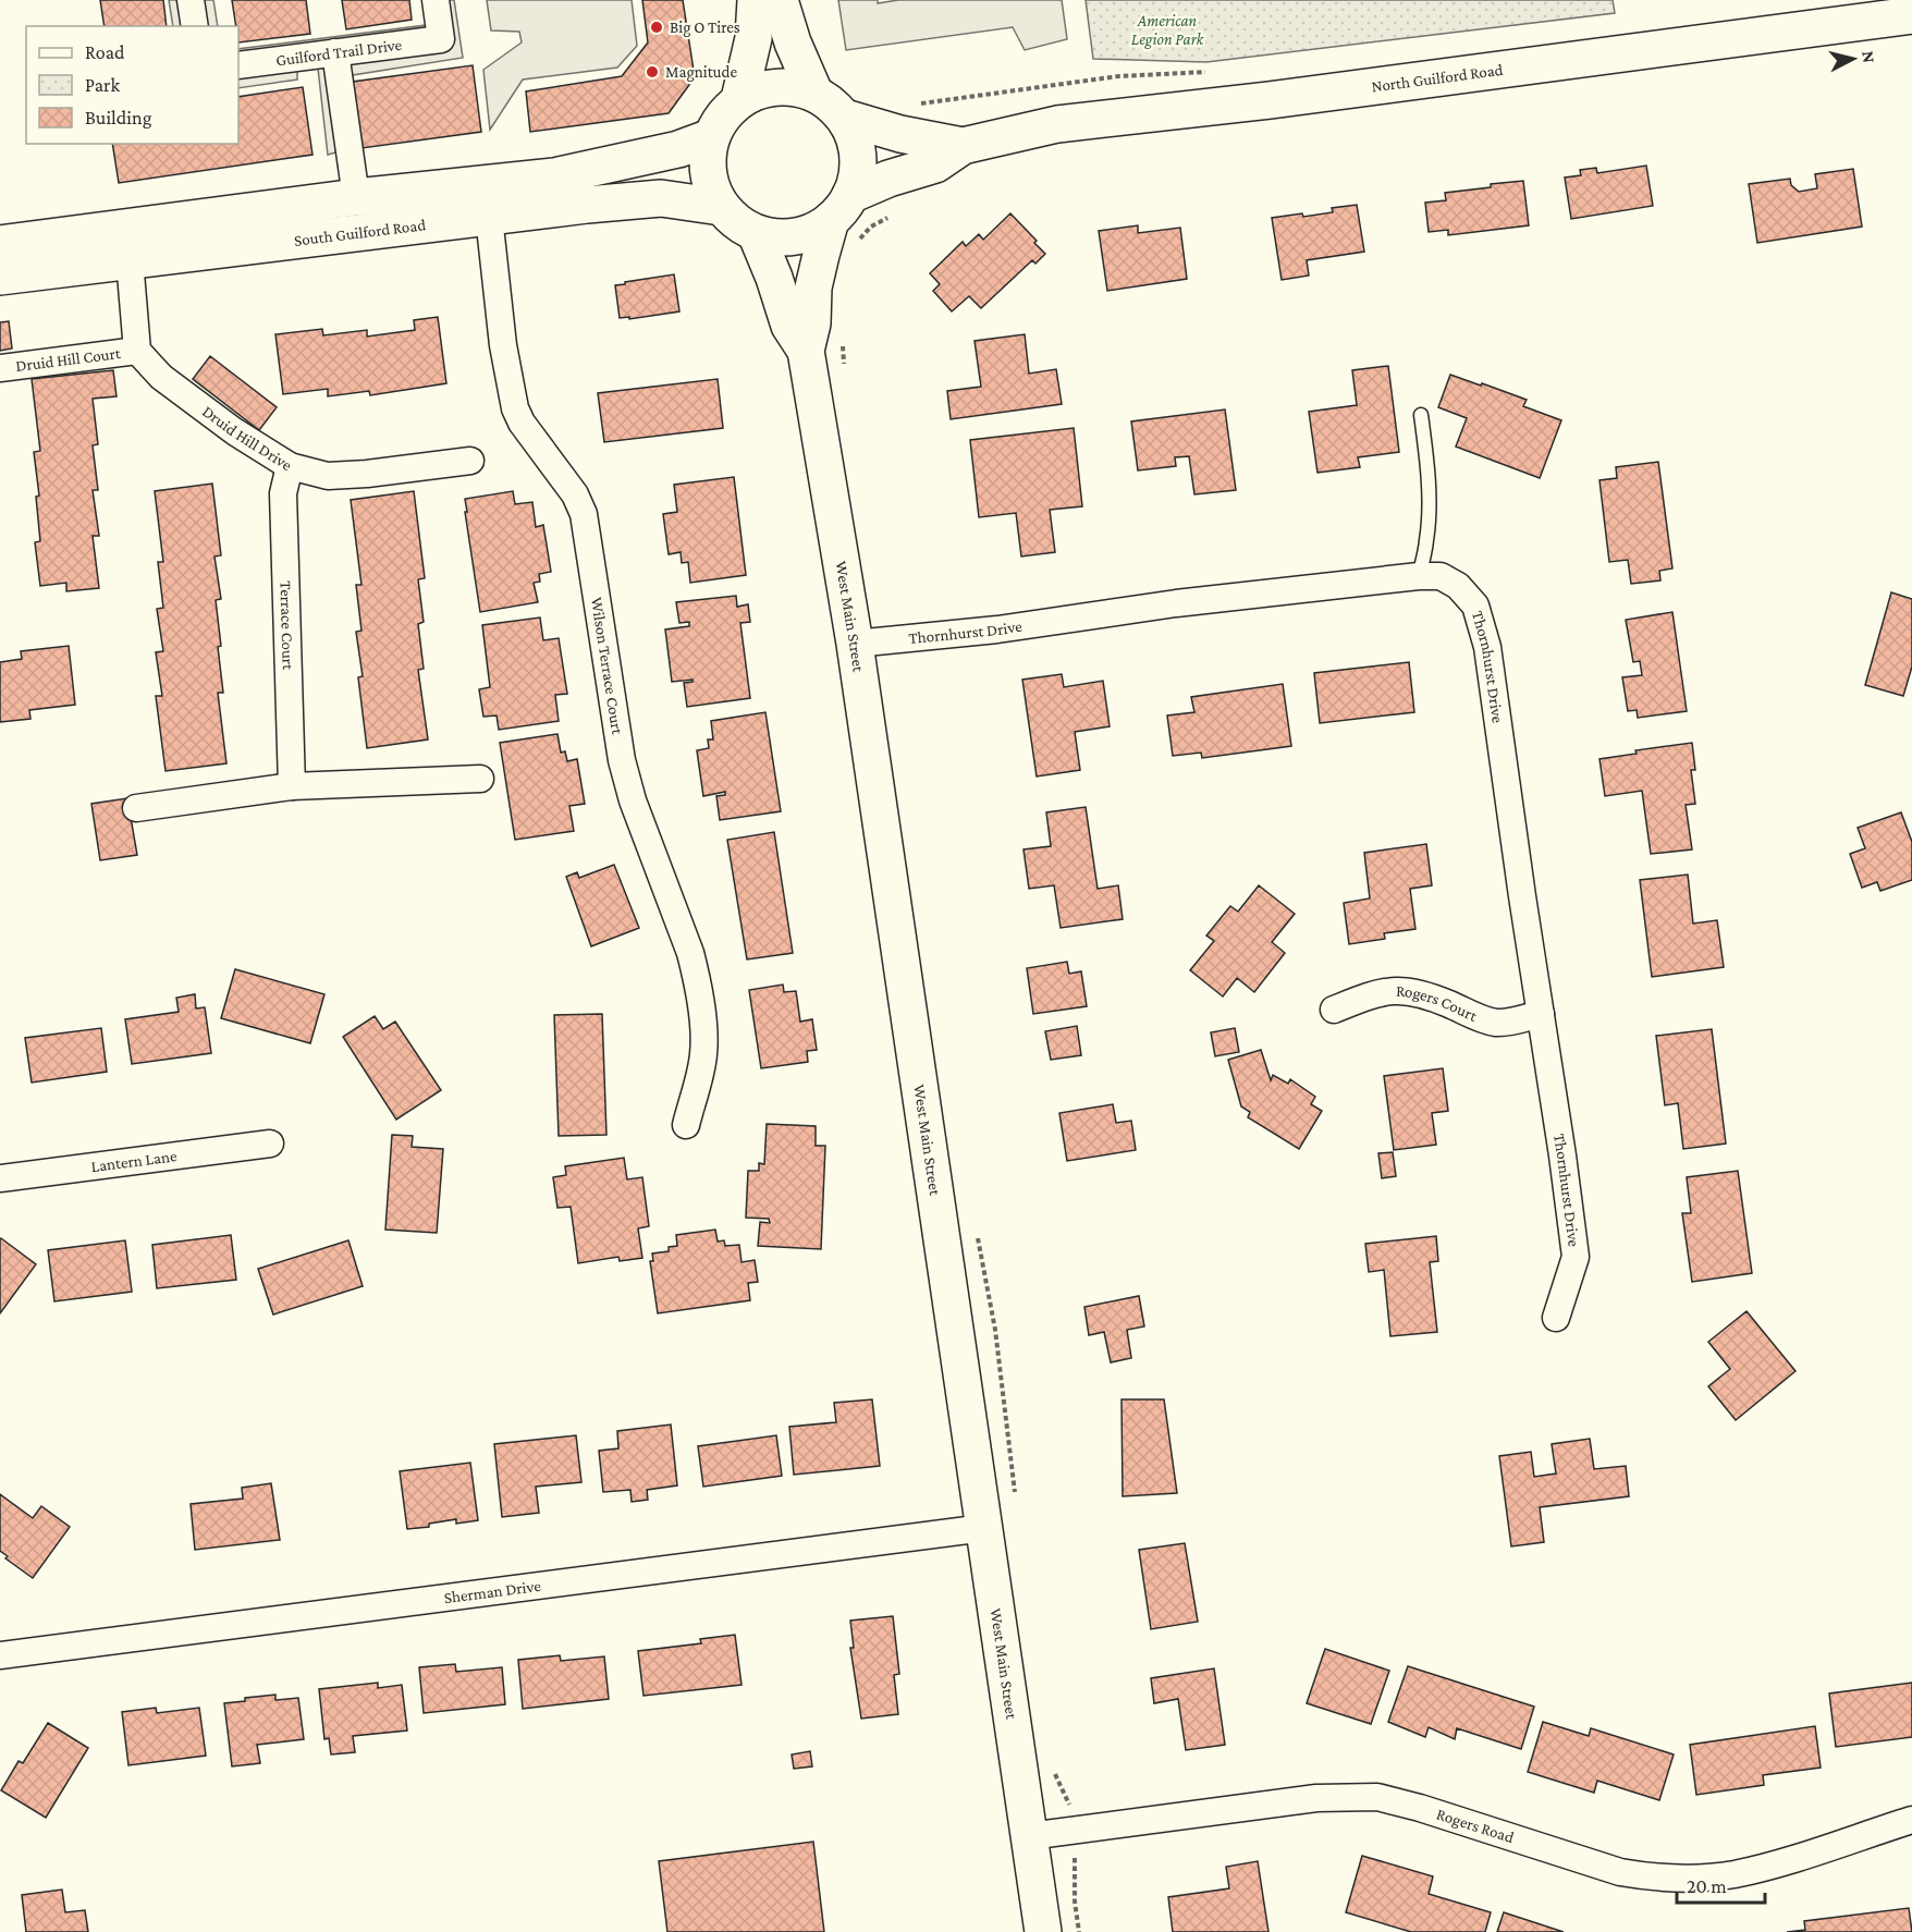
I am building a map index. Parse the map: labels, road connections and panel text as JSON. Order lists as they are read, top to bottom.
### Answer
{
  "streets": {
    "main road": ["North Guilford Road", "West Main Street"],
    "street": [
      "Guilford Trail Drive",
      "Druid Hill Court",
      "Druid Hill Drive",
      "Terrace Court",
      "Thornhurst Drive",
      "Wilson Terrace Court",
      "Rogers Court",
      "Lantern Lane",
      "Sherman Drive",
      "Rogers Road"
    ]
  },
  "crossings": [
    ["North Guilford Road", "West Main Street"],
    ["Druid Hill Court", "Druid Hill Drive"],
    ["Druid Hill Drive", "Terrace Court"],
    ["West Main Street", "Thornhurst Drive"],
    ["West Main Street", "Sherman Drive"],
    ["West Main Street", "Rogers Road"],
    ["Thornhurst Drive", "Rogers Court"]
  ],
  "parks": ["American Legion Park"],
  "places": ["Big O Tires", "Magnitude"],
  "legend": ["Road", "Park", "Building"],
  "scale_bar": "20 m",
  "north": "right"
}
